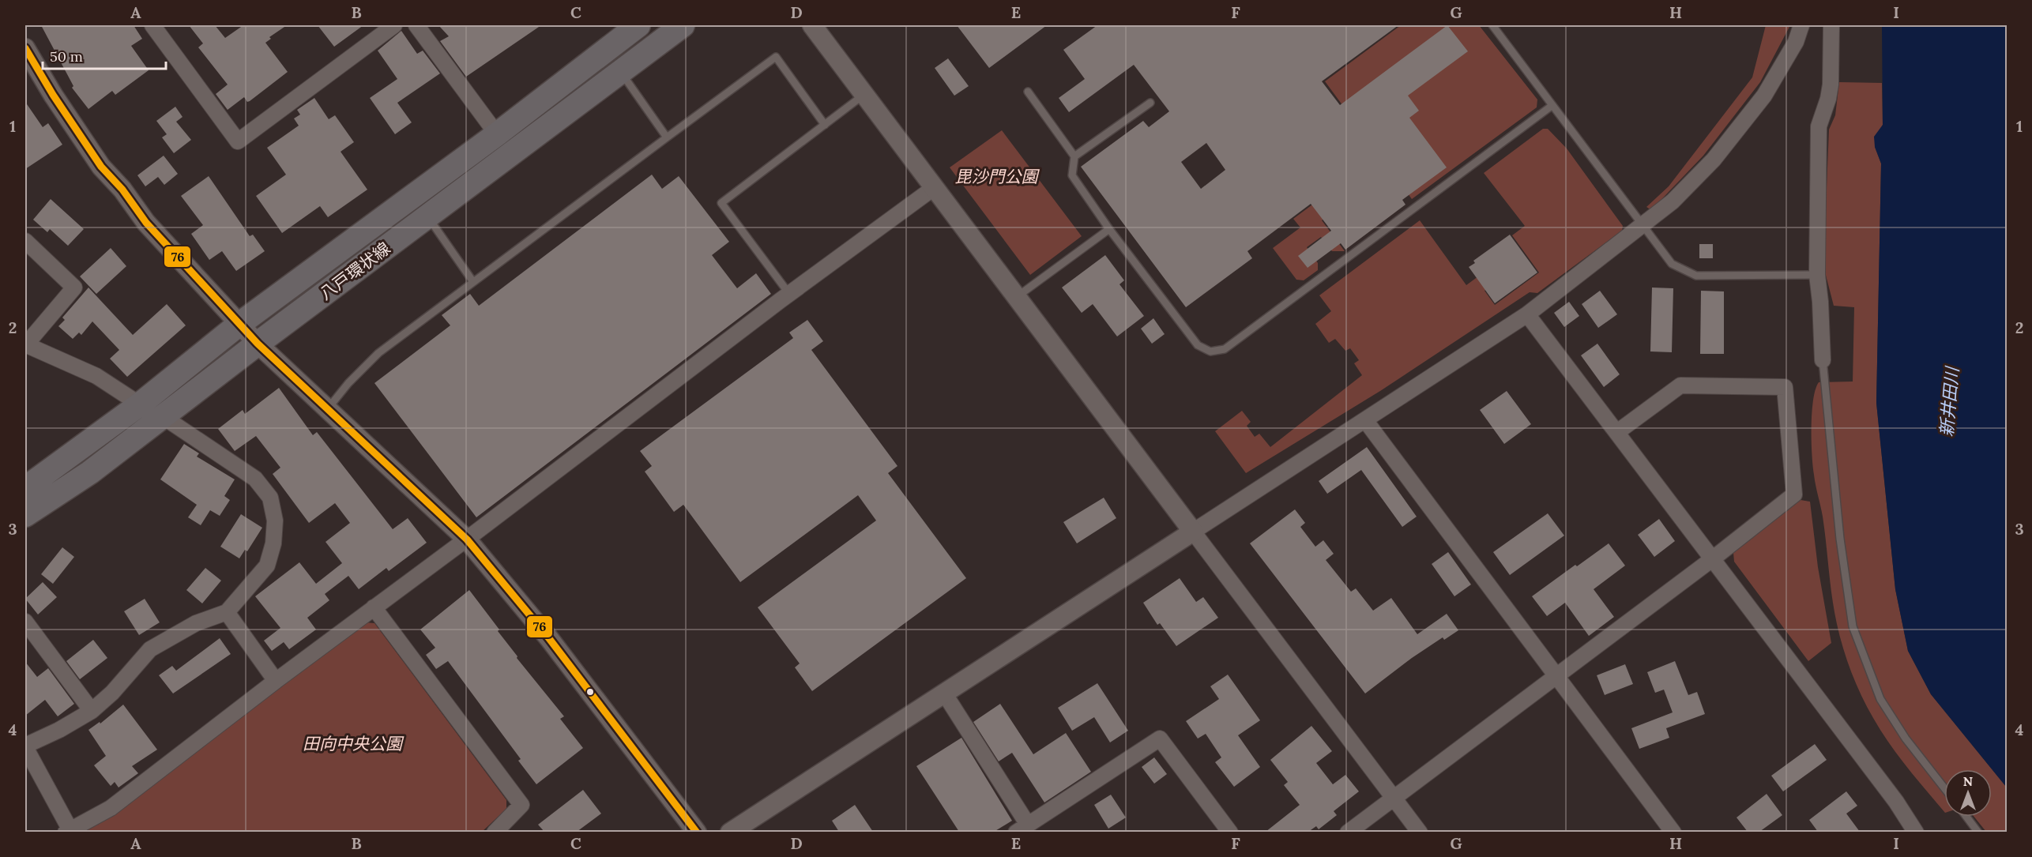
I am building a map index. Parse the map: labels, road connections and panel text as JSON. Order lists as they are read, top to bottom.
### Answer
{
  "streets": {
    "main road": ["八戸環状線"]
  },
  "water": ["新井田川"],
  "parks": ["毘沙門公園", "田向中央公園"],
  "lines": ["transit line 76"],
  "scale_bar": "50 m",
  "north": "top",
  "grid": {
    "columns": [
      "A",
      "B",
      "C",
      "D",
      "E",
      "F",
      "G",
      "H",
      "I"
    ],
    "rows": [
      "1",
      "2",
      "3",
      "4"
    ]
  }
}
